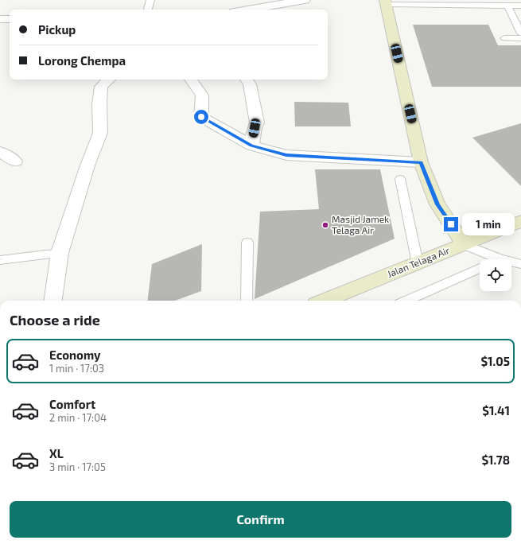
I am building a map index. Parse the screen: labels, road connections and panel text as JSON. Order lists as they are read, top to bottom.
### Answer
{
  "streets": {
    "street": ["Jalan Telaga Air"]
  },
  "places": ["Masjid Jamek Telaga Air"],
  "page": {
    "banner": ["Pickup", "Lorong Chempa"],
    "bubble": "1 min",
    "heading": "Choose a ride",
    "list": [
      {
        "name": "Economy",
        "note": "1 min · 17:03",
        "value": "$1.05"
      },
      {
        "name": "Comfort",
        "note": "2 min · 17:04",
        "value": "$1.41"
      },
      {
        "name": "XL",
        "note": "3 min · 17:05",
        "value": "$1.78"
      }
    ],
    "buttons": "Confirm"
  }
}
